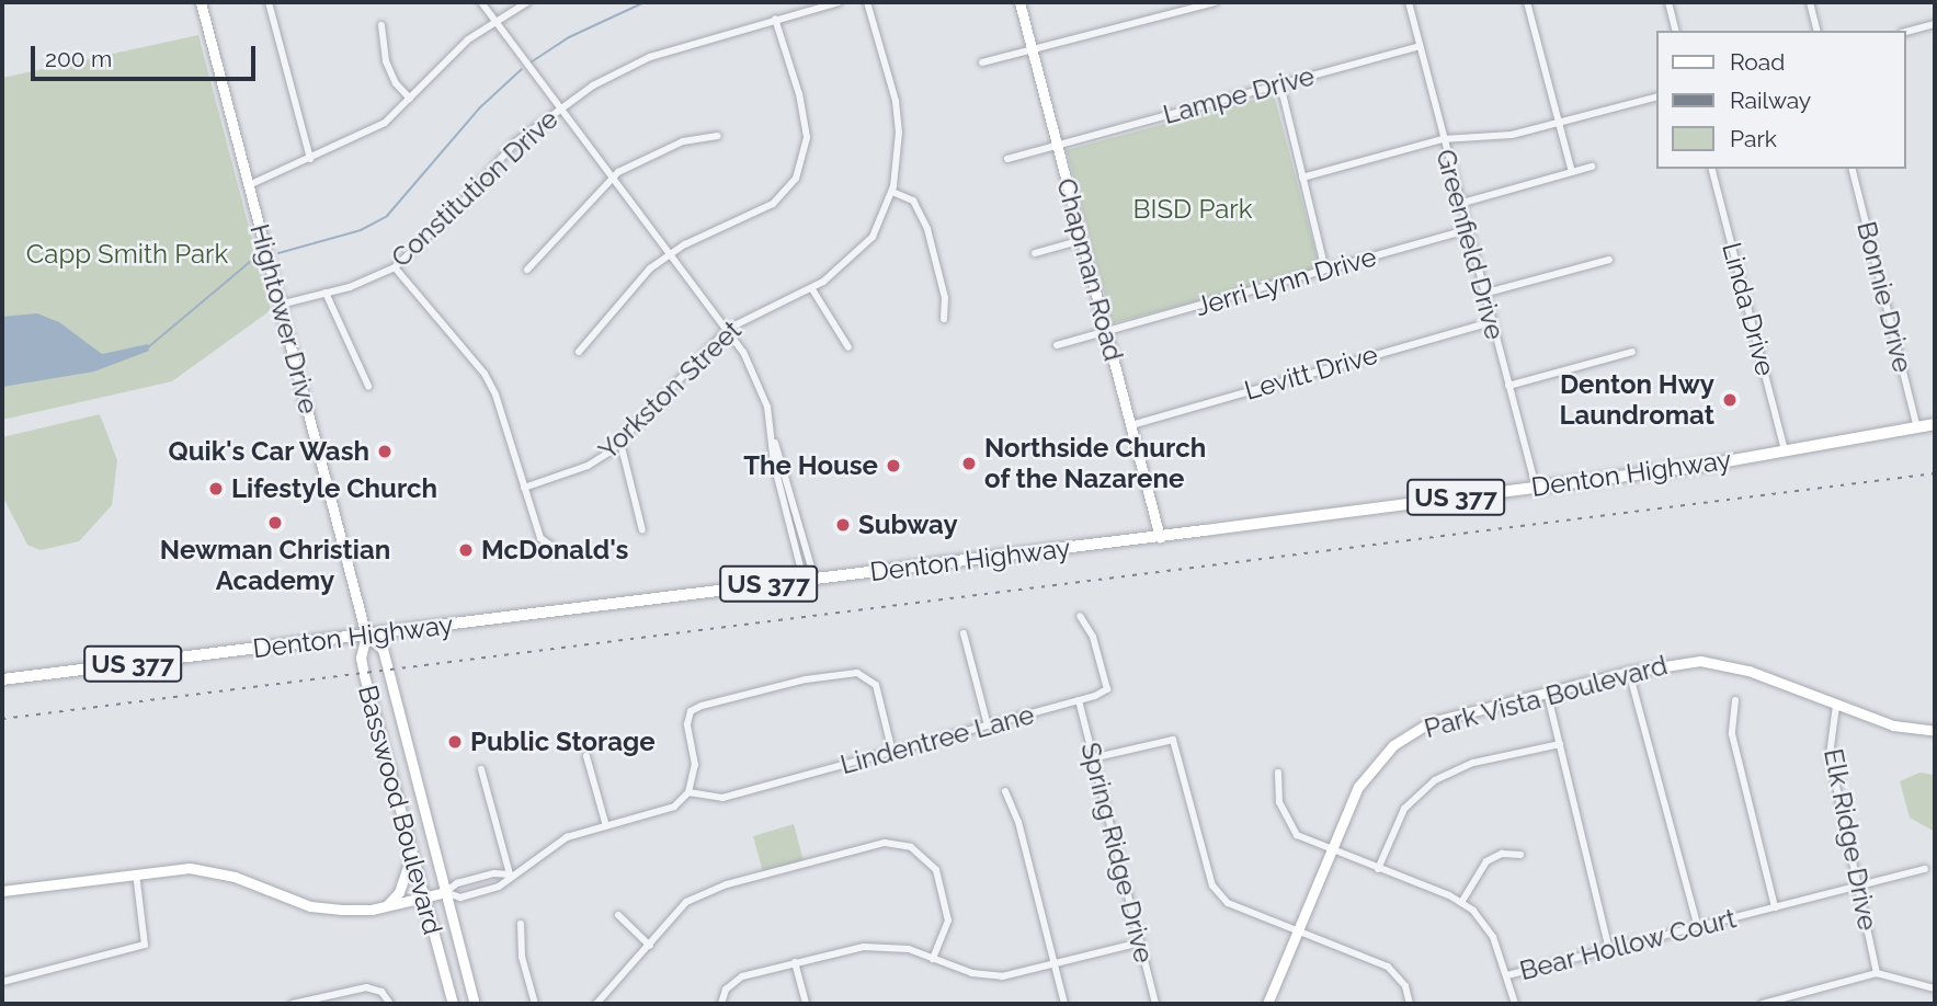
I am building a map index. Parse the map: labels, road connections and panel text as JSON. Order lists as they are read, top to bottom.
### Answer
{
  "streets": {
    "main road": ["Denton Highway", "US 377"],
    "street": [
      "Lampe Drive",
      "Constitution Drive",
      "Greenfield Drive",
      "Chapman Road",
      "Jerri Lynn Drive",
      "Bonnie Drive",
      "Linda Drive",
      "Hightower Drive",
      "Levitt Drive",
      "Yorkston Street",
      "Park Vista Boulevard",
      "Lindentree Lane",
      "Basswood Boulevard",
      "Elk Ridge Drive",
      "Spring Ridge Drive",
      "Bear Hollow Court"
    ]
  },
  "crossings": [
    ["Lampe Drive", "Greenfield Drive"],
    ["Lampe Drive", "Chapman Road"],
    ["Constitution Drive", "Hightower Drive"],
    ["Greenfield Drive", "Jerri Lynn Drive"],
    ["Greenfield Drive", "Levitt Drive"],
    ["Greenfield Drive", "Denton Highway"],
    ["Chapman Road", "Jerri Lynn Drive"],
    ["Chapman Road", "Levitt Drive"],
    ["Chapman Road", "Denton Highway"],
    ["Bonnie Drive", "Denton Highway"],
    ["Linda Drive", "Denton Highway"],
    ["Hightower Drive", "Denton Highway"],
    ["Hightower Drive", "Basswood Boulevard"],
    ["Denton Highway", "Basswood Boulevard"],
    ["Park Vista Boulevard", "Elk Ridge Drive"],
    ["Park Vista Boulevard", "Bear Hollow Court"],
    ["Lindentree Lane", "Spring Ridge Drive"],
    ["Elk Ridge Drive", "Bear Hollow Court"]
  ],
  "parks": ["BISD Park", "Capp Smith Park"],
  "places": [
    "Denton Hwy Laundromat",
    "Quik's Car Wash",
    "Northside Church of the Nazarene",
    "The House",
    "Lifestyle Church",
    "Newman Christian Academy",
    "Subway",
    "McDonald's",
    "Public Storage"
  ],
  "legend": ["Road", "Railway", "Park"],
  "scale_bar": "200 m"
}
